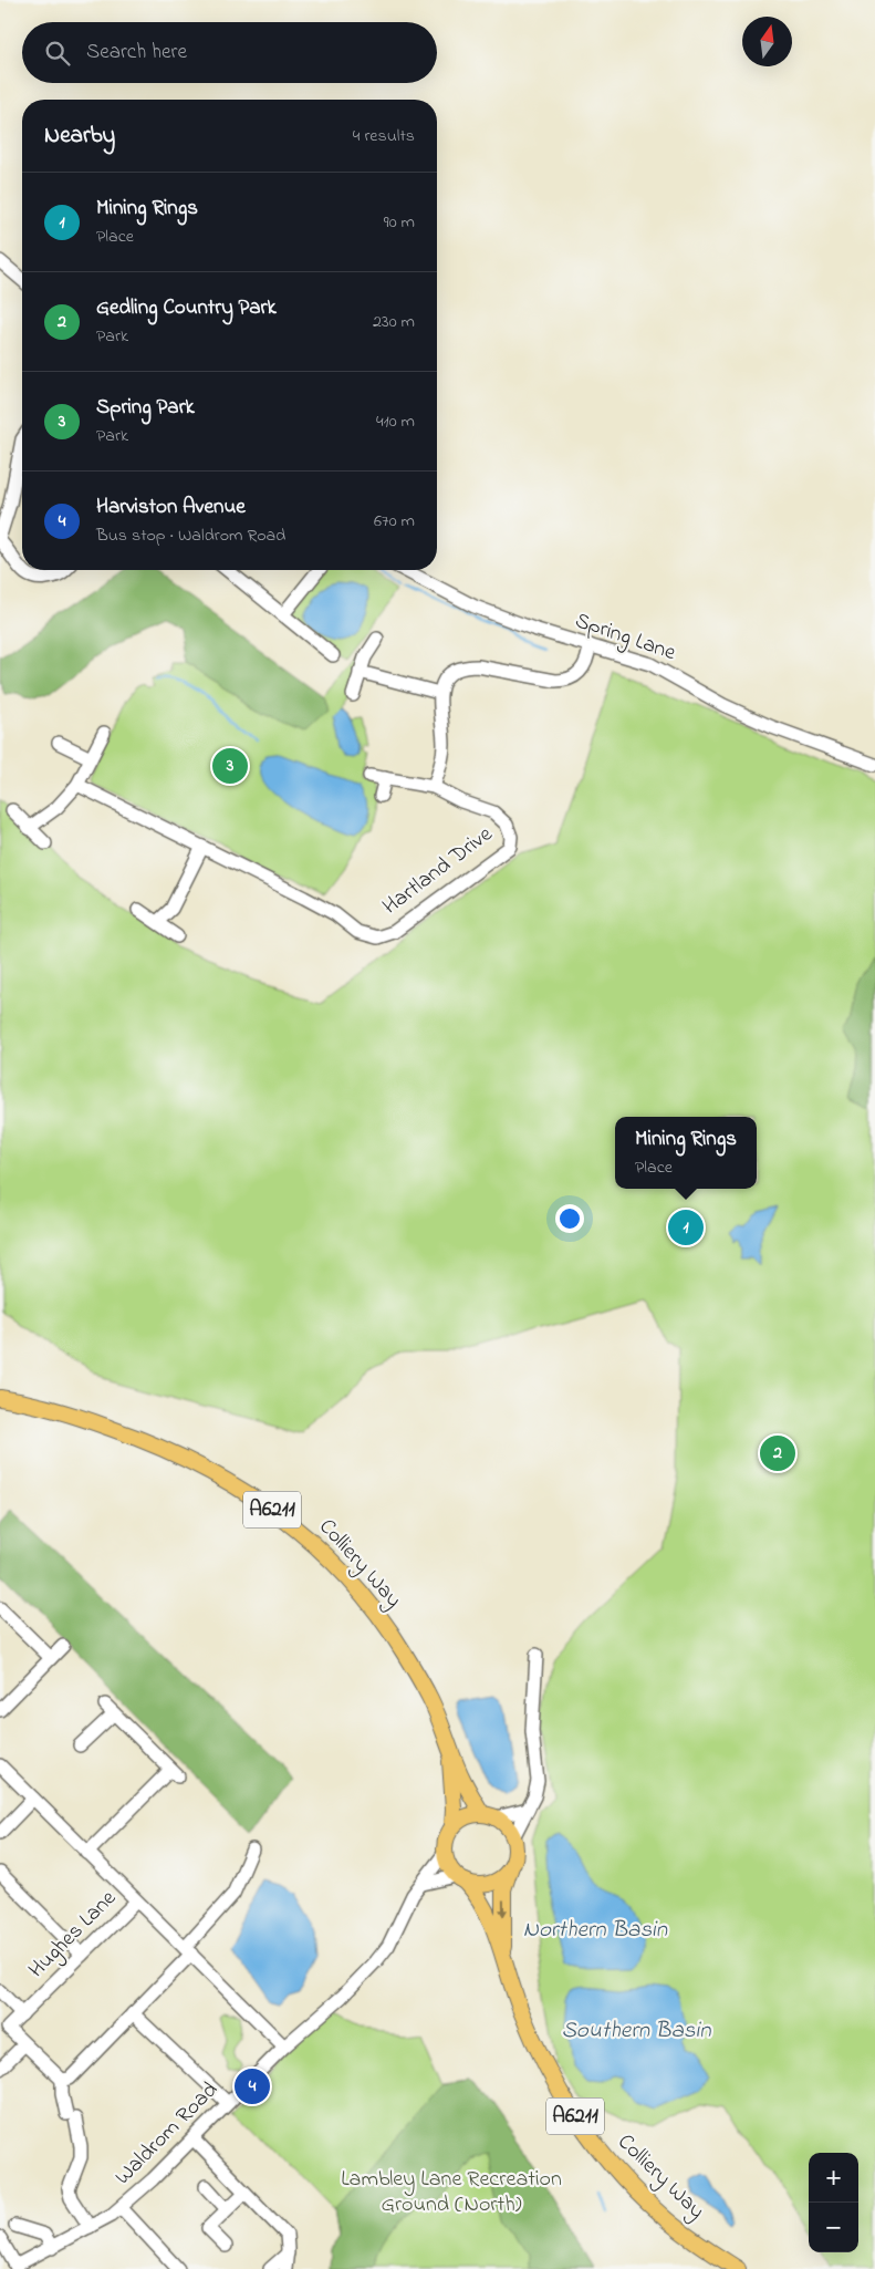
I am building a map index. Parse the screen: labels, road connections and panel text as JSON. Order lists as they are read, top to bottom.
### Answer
{
  "streets": {
    "main road": ["A6211", "Colliery Way"],
    "street": [
      "Spring Lane",
      "Hartland Drive",
      "Hughes Lane",
      "Waldrom Road"
    ]
  },
  "crossings": [
    ["Colliery Way", "Waldrom Road"]
  ],
  "water": ["Northern Basin", "Southern Basin"],
  "parks": ["Lambley Lane Recreation Ground (North)"],
  "north": "top",
  "page": {
    "search": "Search here",
    "heading": ["Nearby", "4 results"],
    "list": [
      {
        "mark": "1",
        "name": "Mining Rings",
        "note": "Place",
        "value": "90 m"
      },
      {
        "mark": "2",
        "name": "Gedling Country Park",
        "note": "Park",
        "value": "230 m"
      },
      {
        "mark": "3",
        "name": "Spring Park",
        "note": "Park",
        "value": "410 m"
      },
      {
        "mark": "4",
        "name": "Harviston Avenue",
        "note": "Bus stop · Waldrom Road",
        "value": "670 m"
      }
    ],
    "pins": [
      "3",
      "1",
      "2",
      "4"
    ],
    "popup": ["Mining Rings", "Place"],
    "map_buttons": ["+", "−"]
  }
}
